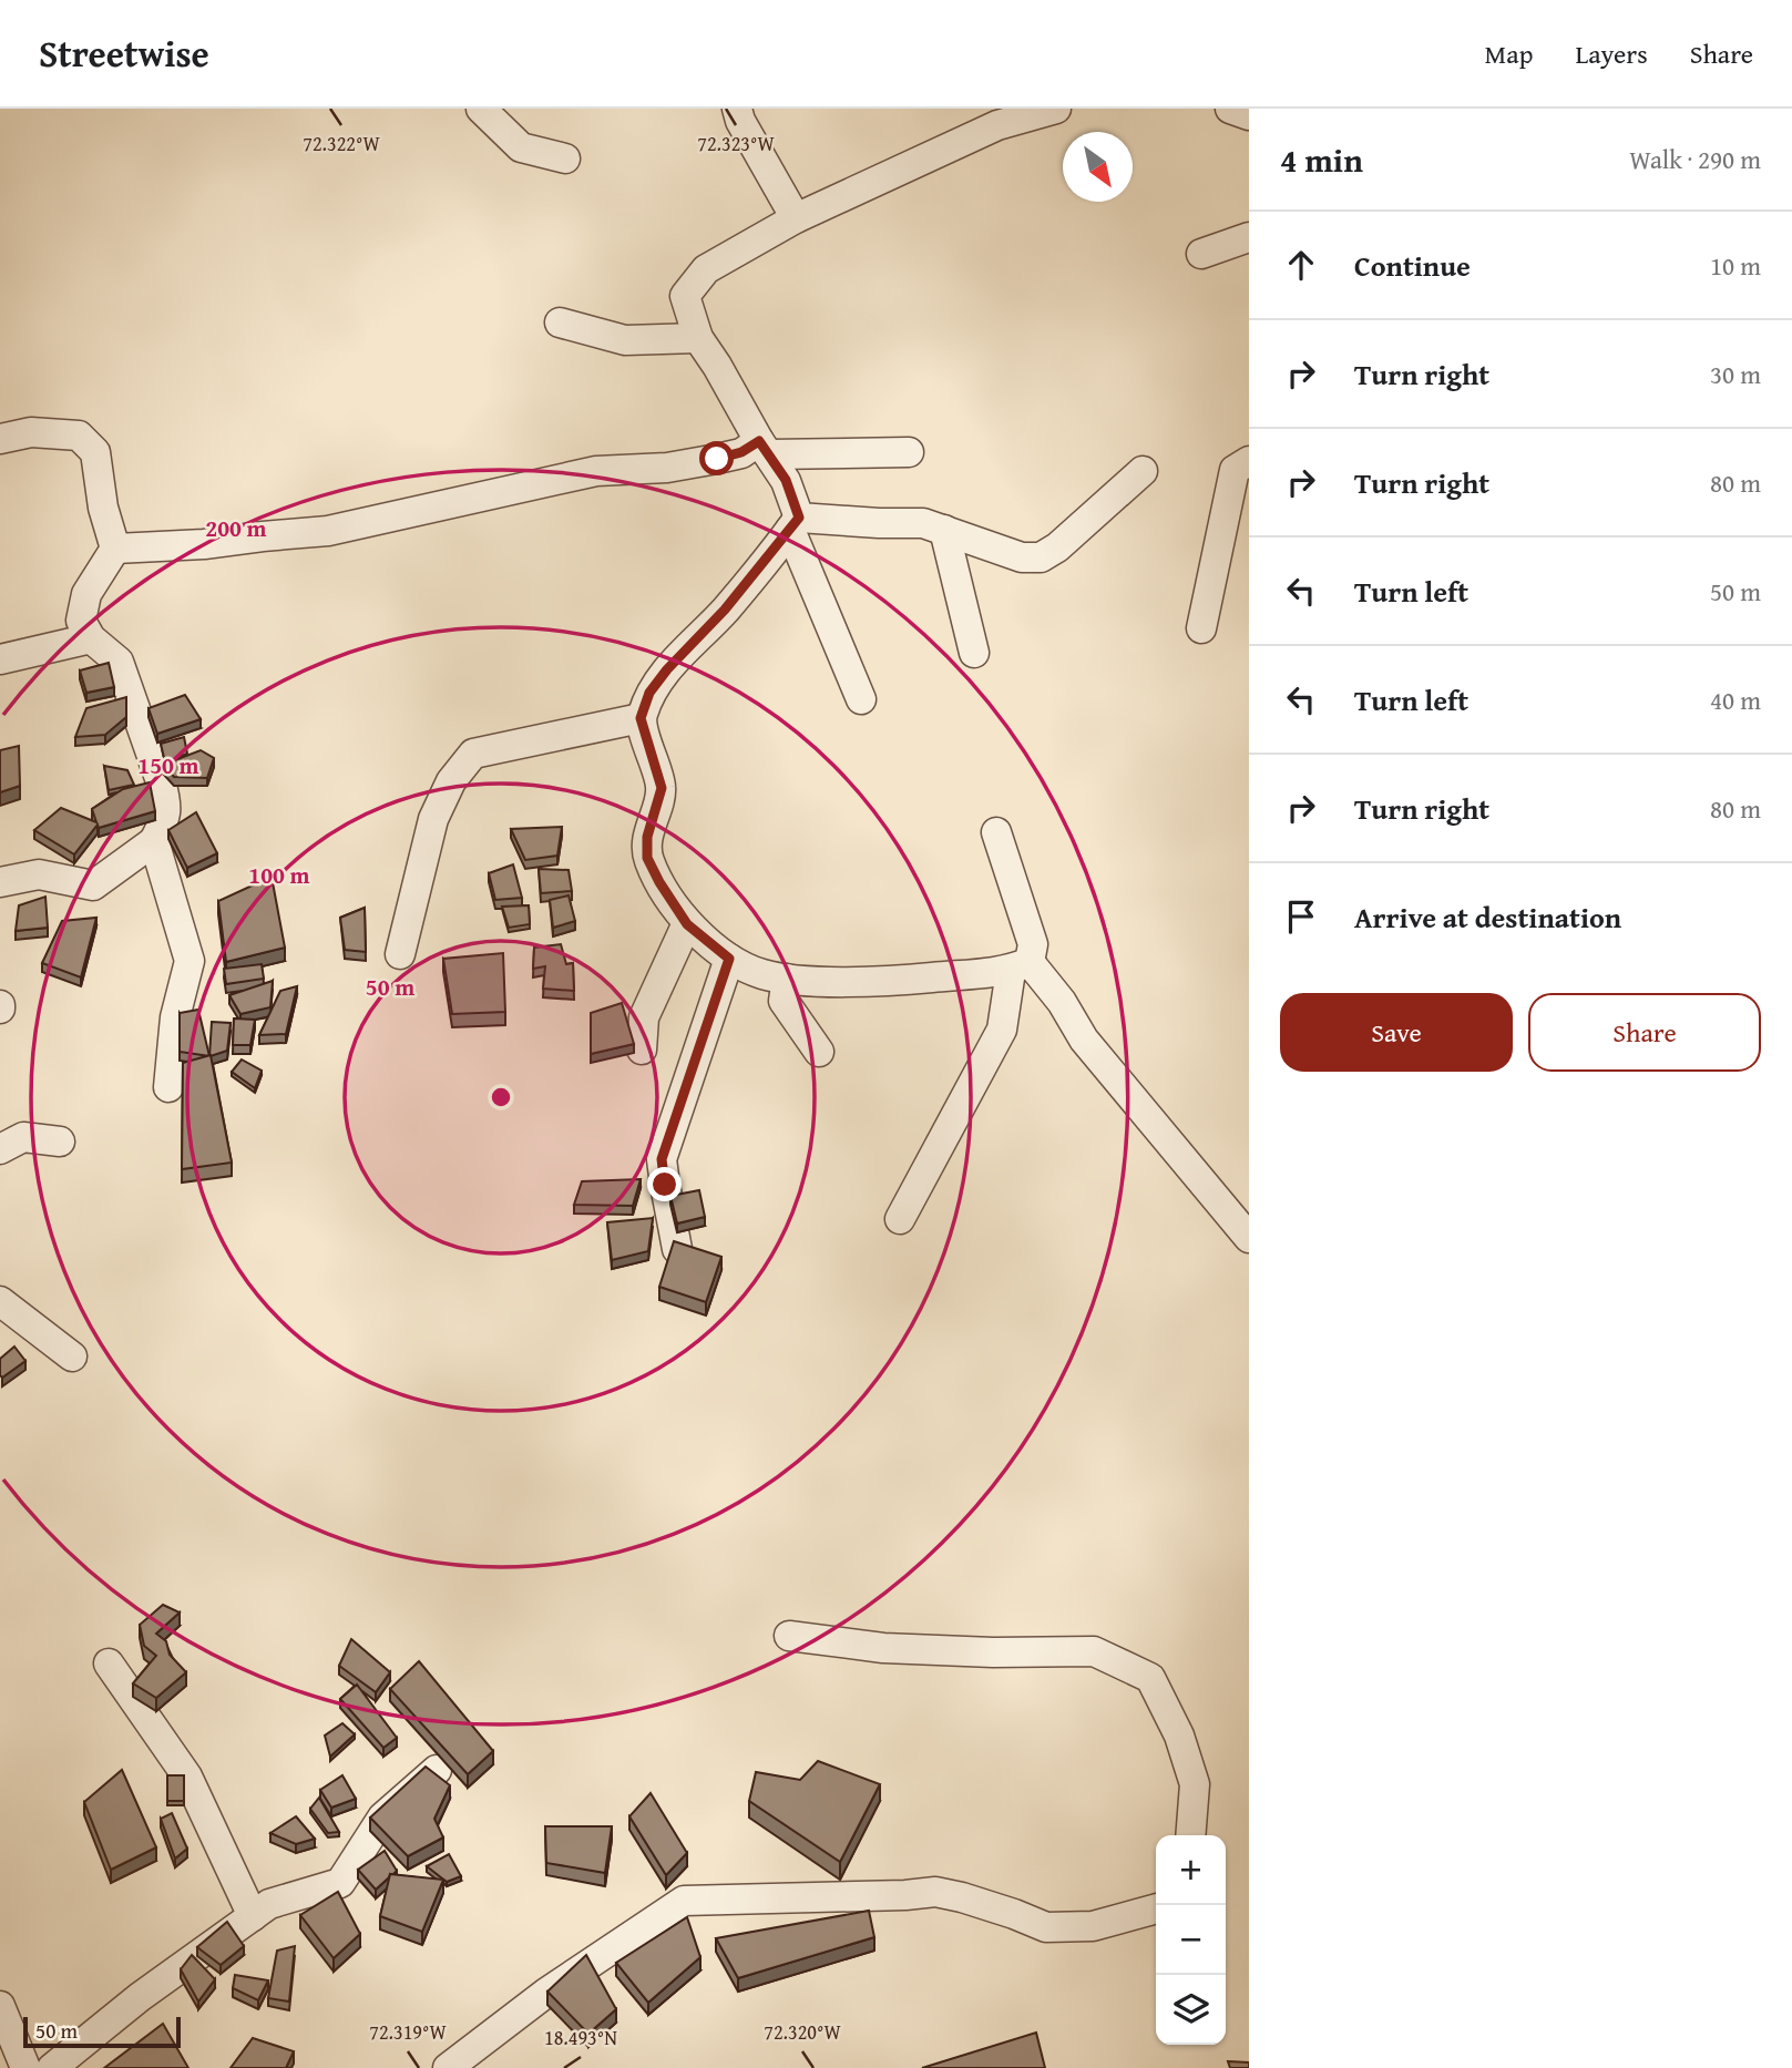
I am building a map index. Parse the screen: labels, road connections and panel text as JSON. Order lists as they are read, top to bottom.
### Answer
{
  "scale_bar": "50 m",
  "north": "bottom right",
  "page": {
    "header": "Streetwise",
    "nav": ["Map", "Layers", "Share"],
    "heading": ["4 min", "Walk · 290 m"],
    "list": [
      ["Continue", "10 m"],
      ["Turn right", "30 m"],
      ["Turn right", "80 m"],
      ["Turn left", "50 m"],
      ["Turn left", "40 m"],
      ["Turn right", "80 m"],
      "Arrive at destination"
    ],
    "buttons": ["Save", "Share"],
    "map_buttons": ["+", "−"],
    "scale": "50 m"
  },
  "coordinates": [
    "72.322°W",
    "72.323°W",
    "72.319°W",
    "72.320°W",
    "18.493°N"
  ],
  "rings": [
    "200 m",
    "150 m",
    "100 m",
    "50 m"
  ]
}
